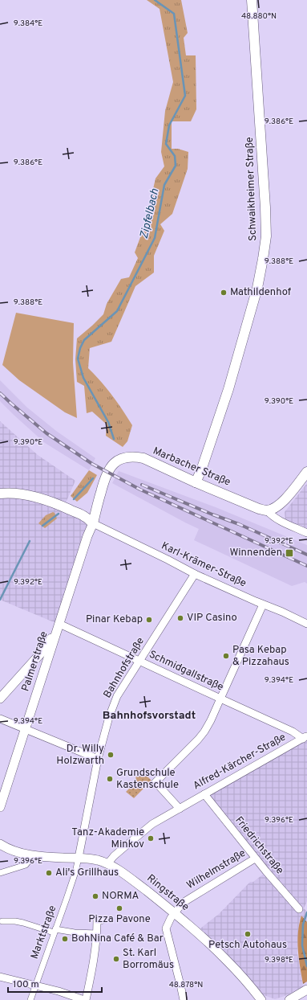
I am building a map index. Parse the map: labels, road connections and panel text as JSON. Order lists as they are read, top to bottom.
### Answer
{
  "streets": {
    "main road": ["Schwaikheimer Straße", "Marbacher Straße"],
    "street": [
      "Karl-Krämer-Straße",
      "Palmerstraße",
      "Bahnhofstraße",
      "Schmidgallstraße",
      "Alfred-Kärcher-Straße",
      "Friedrichstraße",
      "Wilhelmstraße",
      "Ringstraße",
      "Marktstraße"
    ]
  },
  "crossings": [
    ["Schwaikheimer Straße", "Marbacher Straße"],
    ["Marbacher Straße", "Karl-Krämer-Straße"],
    ["Marbacher Straße", "Palmerstraße"],
    ["Karl-Krämer-Straße", "Palmerstraße"],
    ["Karl-Krämer-Straße", "Bahnhofstraße"],
    ["Palmerstraße", "Schmidgallstraße"],
    ["Bahnhofstraße", "Schmidgallstraße"],
    ["Bahnhofstraße", "Ringstraße"],
    ["Bahnhofstraße", "Marktstraße"],
    ["Schmidgallstraße", "Alfred-Kärcher-Straße"],
    ["Alfred-Kärcher-Straße", "Friedrichstraße"],
    ["Alfred-Kärcher-Straße", "Ringstraße"],
    ["Friedrichstraße", "Wilhelmstraße"],
    ["Wilhelmstraße", "Ringstraße"],
    ["Ringstraße", "Marktstraße"]
  ],
  "districts": ["Bahnhofsvorstadt"],
  "water": ["Zipfelbach"],
  "places": {
    "other": [
      "Mathildenhof",
      "VIP Casino",
      "Pinar Kebap",
      "Pasa Kebap & Pizzahaus",
      "Dr. Willy Holzwarth",
      "Grundschule Kastenschule",
      "Tanz-Akademie Minkov",
      "Ali's Grillhaus",
      "NORMA",
      "Pizza Pavone",
      "Petsch Autohaus",
      "BohNina Café & Bar",
      "St. Karl Borromäus"
    ],
    "transit": ["Winnenden"]
  },
  "scale_bar": "100 m",
  "coordinates": [
    "48.880°N",
    "9.384°E",
    "9.386°E",
    "9.388°E",
    "9.390°E",
    "9.392°E",
    "9.394°E",
    "9.396°E",
    "9.398°E",
    "48.878°N"
  ]
}
